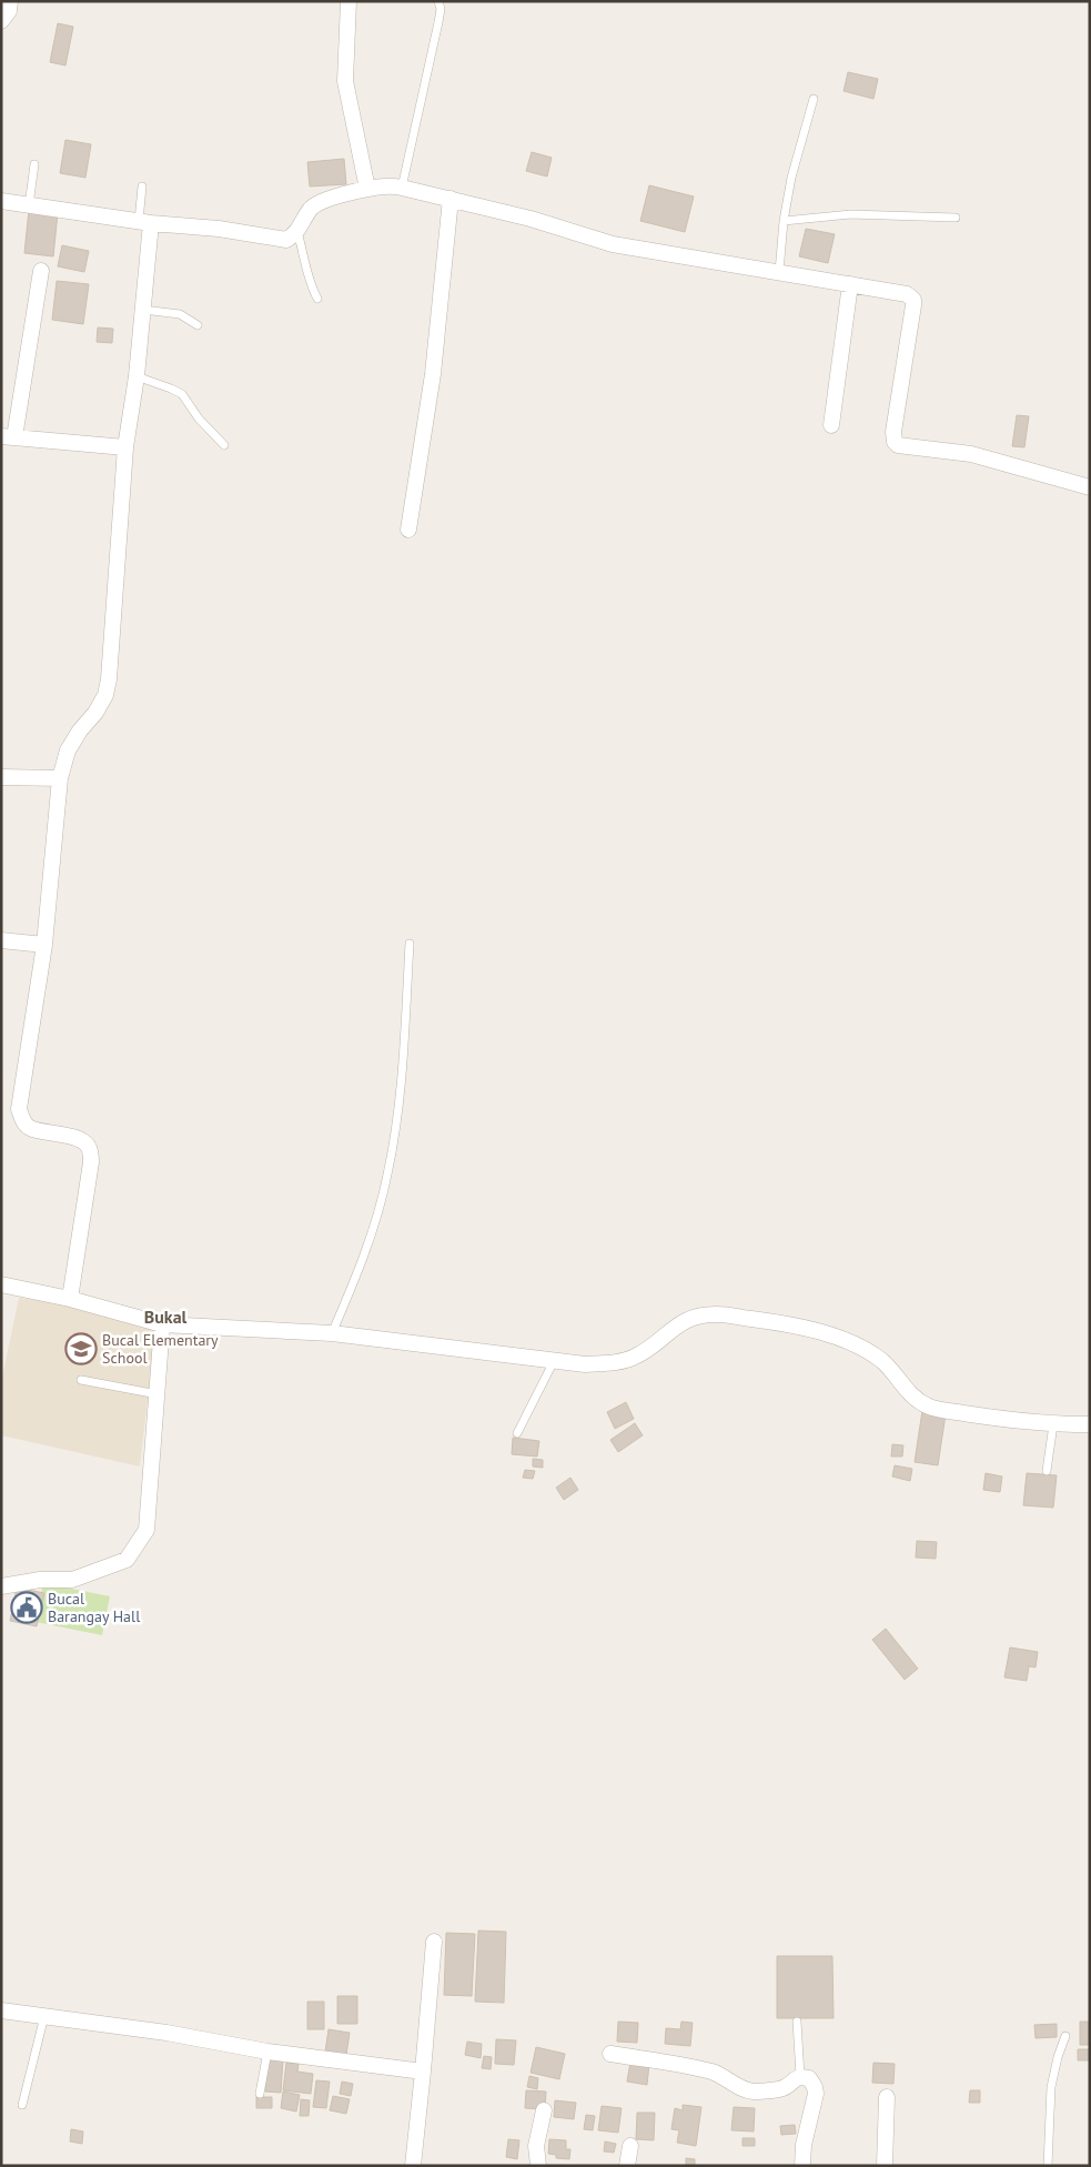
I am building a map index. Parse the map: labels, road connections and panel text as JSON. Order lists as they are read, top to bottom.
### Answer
{
  "districts": ["Bukal"],
  "places": {
    "school or university": ["Bucal Elementary School"],
    "public building": ["Bucal Barangay Hall"]
  }
}
